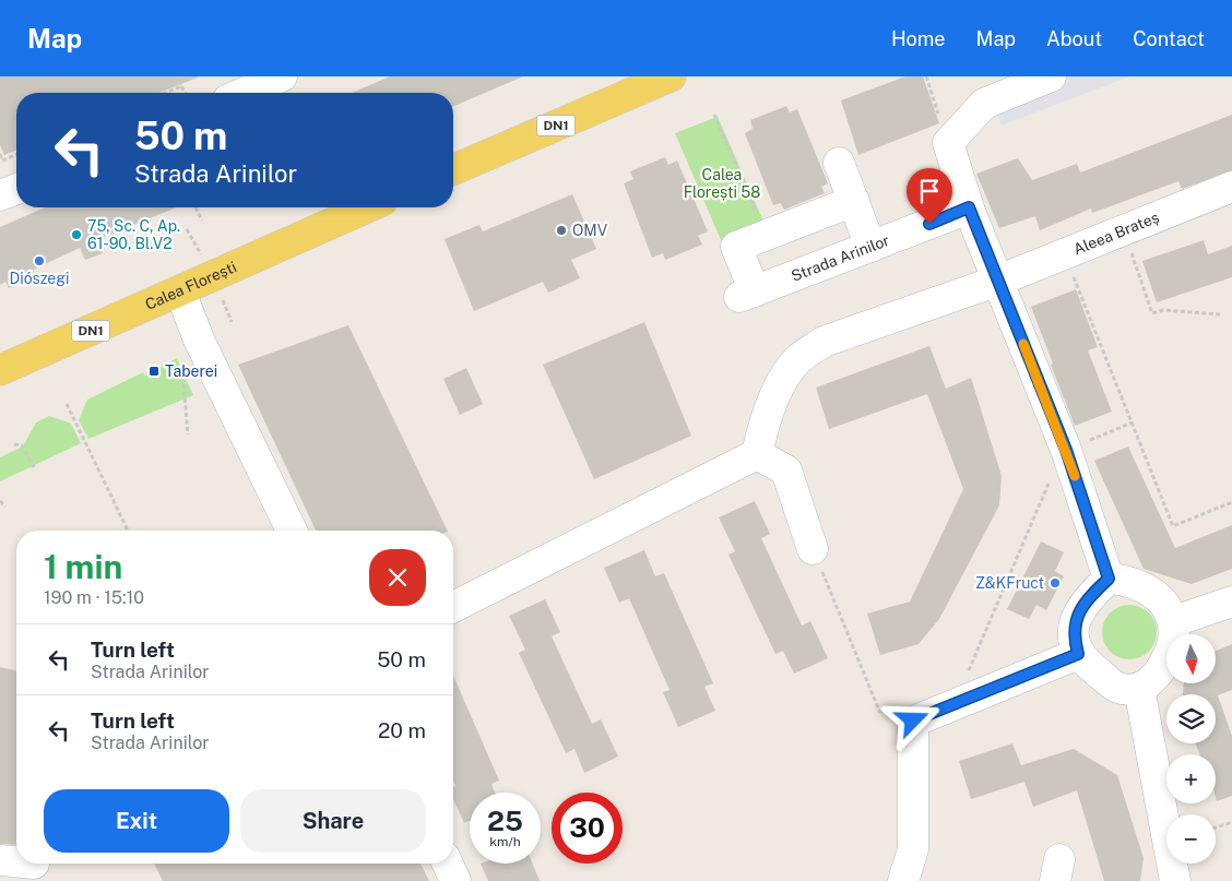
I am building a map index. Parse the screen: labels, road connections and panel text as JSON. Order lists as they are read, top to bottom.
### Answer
{
  "streets": {
    "main road": ["DN1", "Calea Florești"],
    "street": ["Aleea Brateș", "Strada Arinilor"]
  },
  "parks": ["Calea Florești 58"],
  "places": {
    "other": [
      "OMV",
      "75, Sc. C, Ap. 61-90, Bl.V2",
      "Diószegi",
      "Z&KFruct"
    ],
    "transit": ["Taberei"]
  },
  "north": "bottom",
  "page": {
    "header": "Map",
    "nav": [
      "Home",
      "Map",
      "About",
      "Contact"
    ],
    "turn": ["50 m", "Strada Arinilor"],
    "heading": ["1 min", "190 m · 15:10"],
    "list": [
      {
        "name": "Turn left",
        "note": "Strada Arinilor",
        "value": "50 m"
      },
      {
        "name": "Turn left",
        "note": "Strada Arinilor",
        "value": "20 m"
      }
    ],
    "map_buttons": ["+", "−"],
    "buttons": ["Exit", "Share"],
    "speed": "25 km/h",
    "limit": "30"
  }
}
